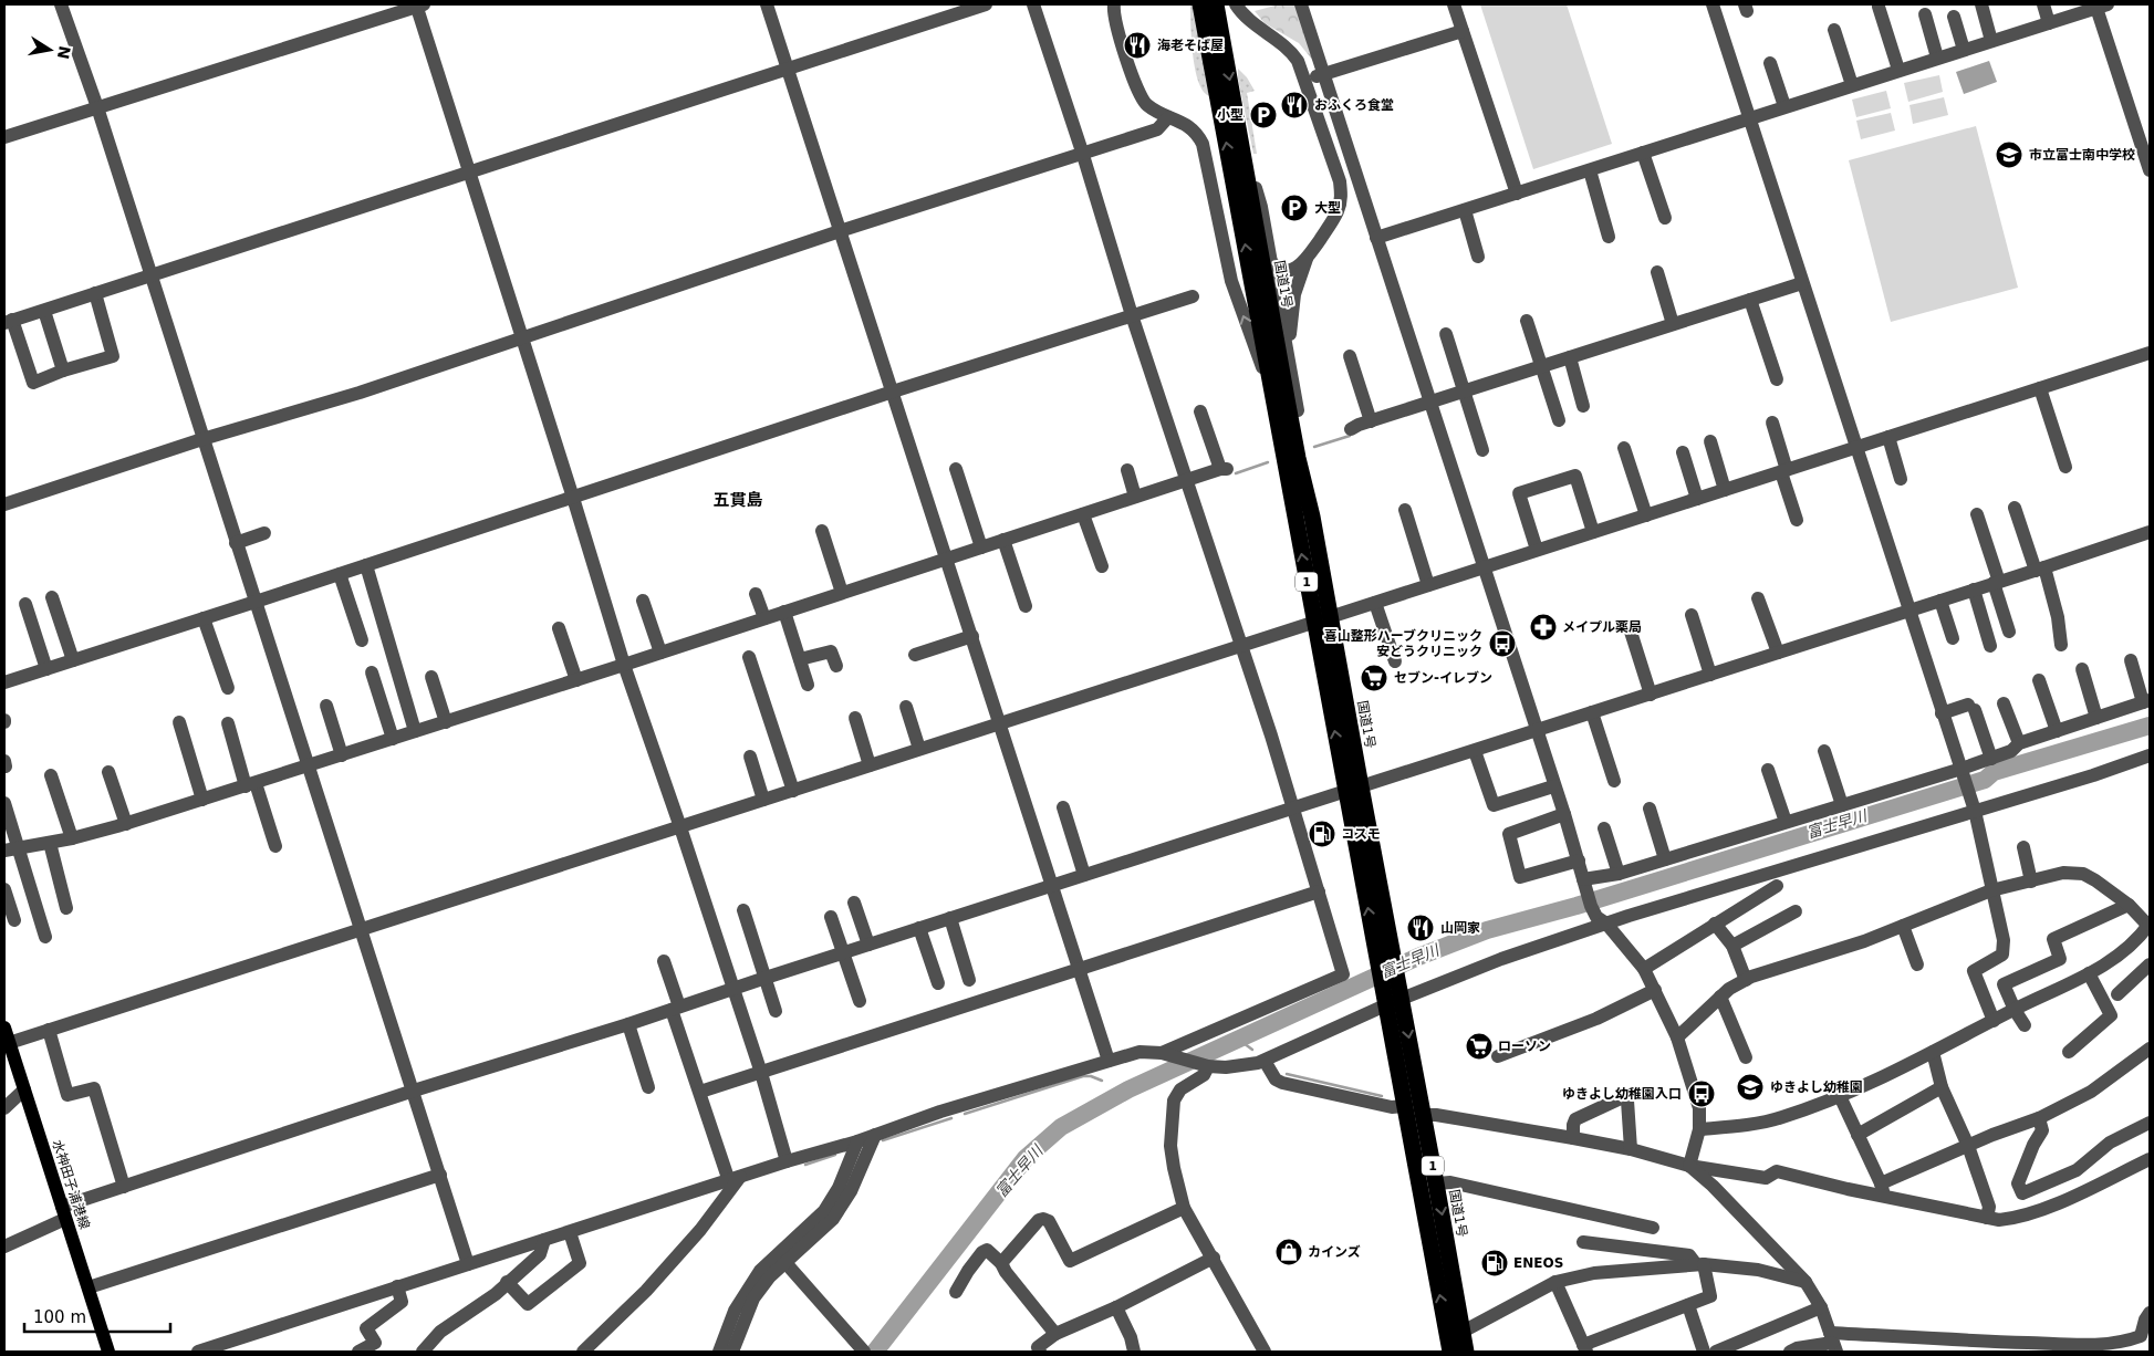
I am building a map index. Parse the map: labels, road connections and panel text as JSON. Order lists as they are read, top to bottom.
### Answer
{
  "streets": {
    "highway": ["国道1号", "1"],
    "main road": ["水神田子浦港線"]
  },
  "districts": ["五貫島"],
  "water": ["富士早川"],
  "places": {
    "restaurant": ["海老そば屋", "おふくろ食堂", "山岡家"],
    "parking": ["小型", "大型"],
    "school or university": ["市立富士南中学校", "ゆきよし幼稚園"],
    "pharmacy": ["メイプル薬局"],
    "bus stop": ["喜山整形ハーブクリニック 安どうクリニック", "ゆきよし幼稚園入口"],
    "supermarket": ["セブン-イレブン", "ローソン"],
    "fuel station": ["コスモ", "ENEOS"],
    "shop": ["カインズ"]
  },
  "scale_bar": "100 m",
  "north": "right"
}
